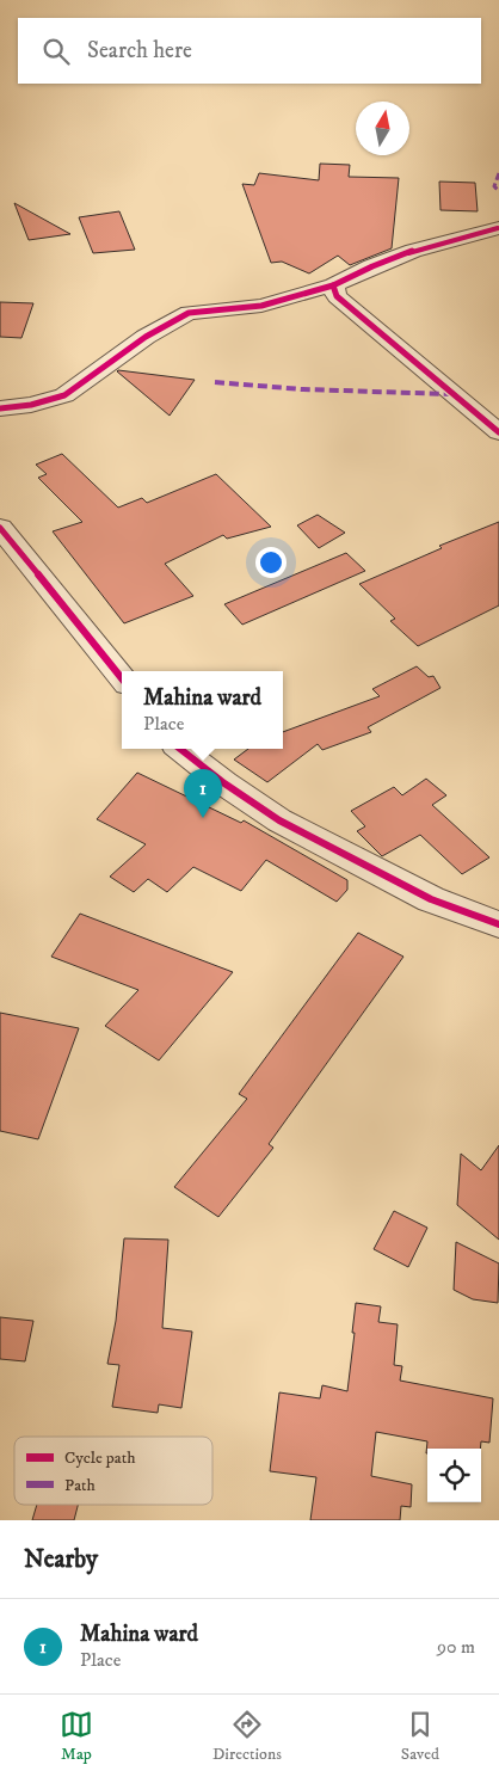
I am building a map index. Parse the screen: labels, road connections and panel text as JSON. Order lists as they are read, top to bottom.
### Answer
{
  "legend": ["Cycle path", "Path"],
  "north": "top",
  "page": {
    "search": "Search here",
    "popup": ["Mahina ward", "Place"],
    "pins": "1",
    "heading": "Nearby",
    "list": [
      {
        "mark": "1",
        "name": "Mahina ward",
        "note": "Place",
        "value": "90 m"
      }
    ],
    "nav": ["Map", "Directions", "Saved"]
  }
}
